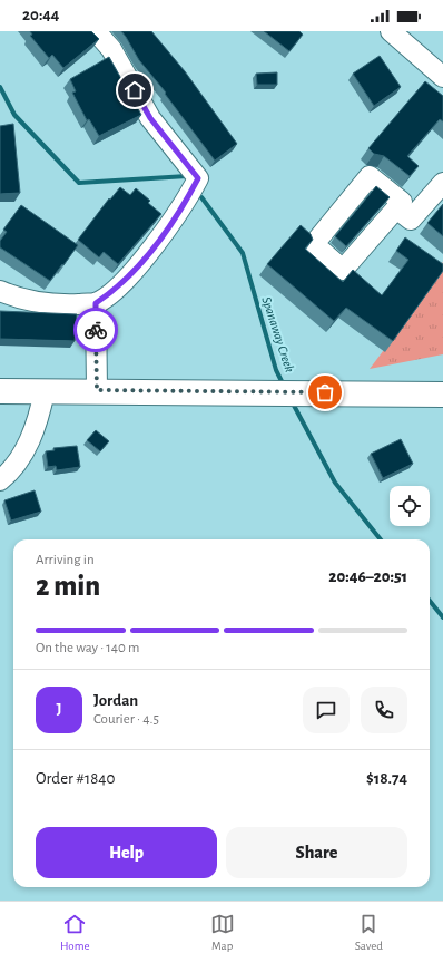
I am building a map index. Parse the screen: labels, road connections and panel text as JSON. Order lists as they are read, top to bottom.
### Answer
{
  "water": ["Spanaway Creek"],
  "page": {
    "status": "20:44",
    "heading": ["2 min", "Arriving in", "20:46–20:51"],
    "panel": [
      "Jordan",
      "Courier · 4.5",
      "Order #1840",
      "$18.74"
    ],
    "bar": "On the way · 140 m",
    "round": "J",
    "buttons": ["Help", "Share"],
    "tabs": ["Home", "Map", "Saved"]
  }
}
